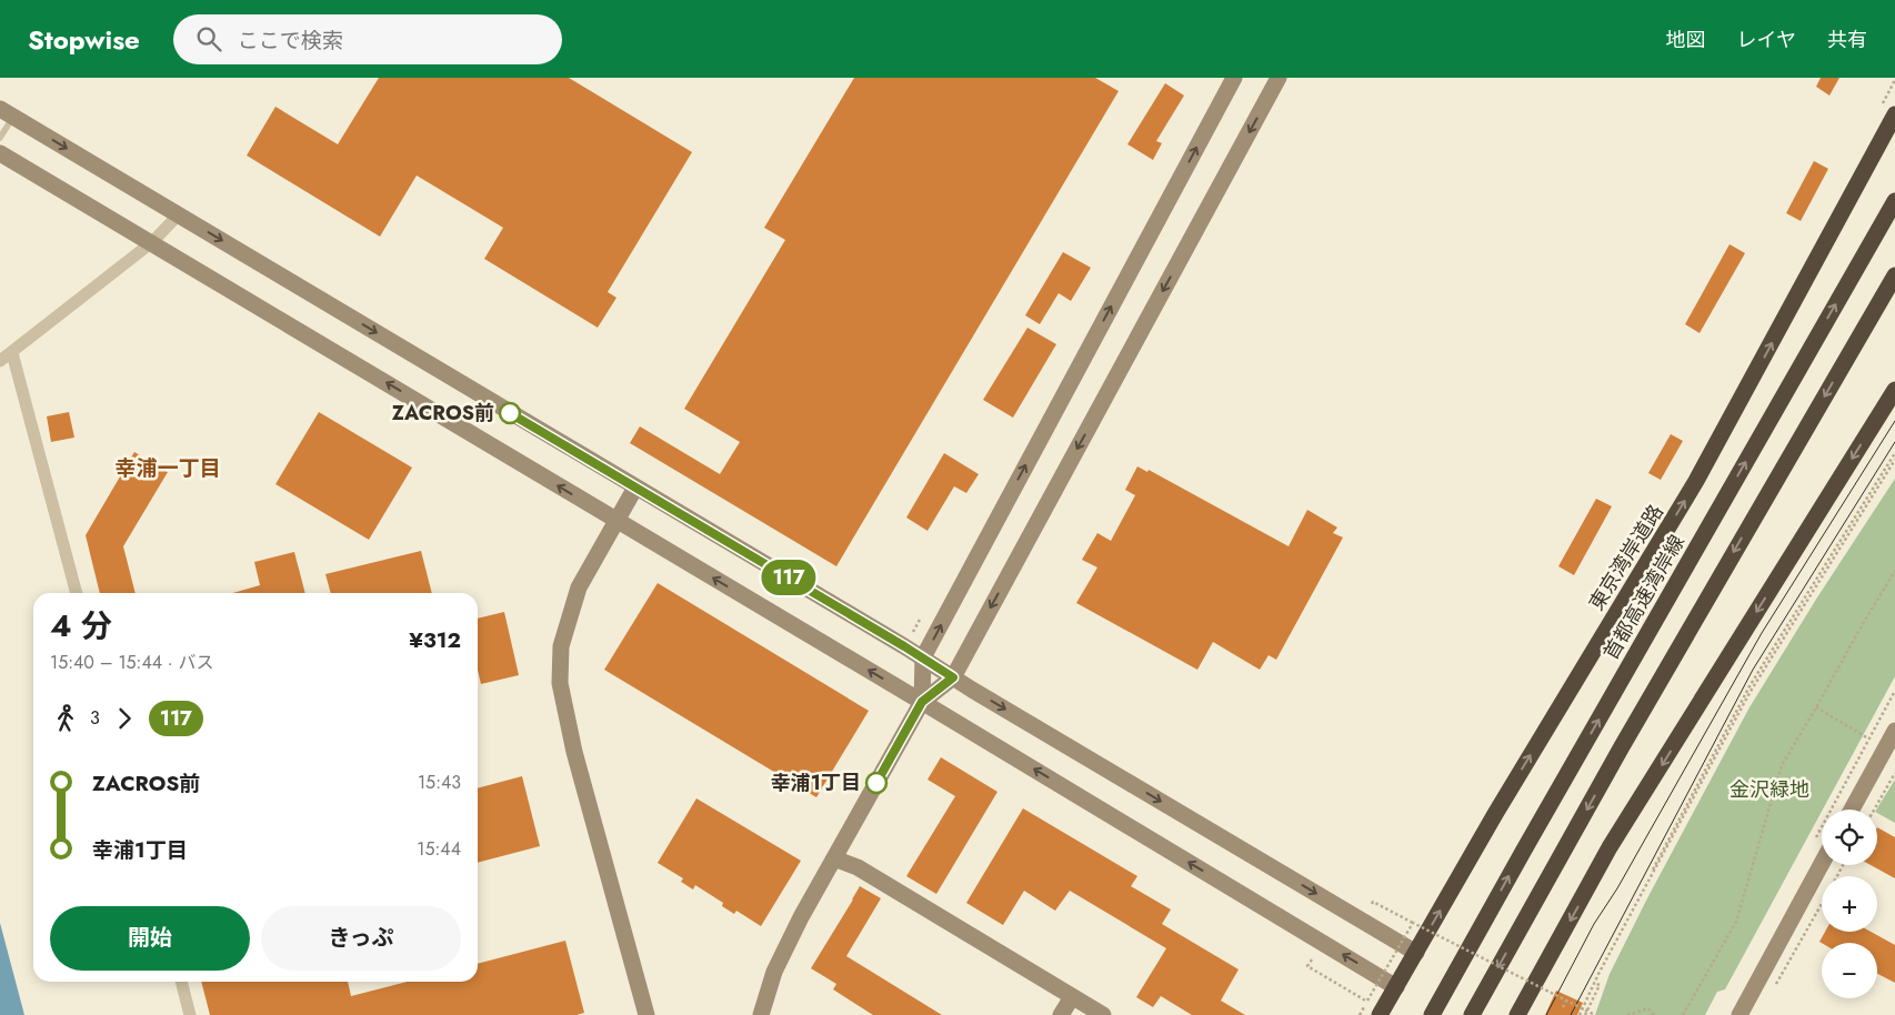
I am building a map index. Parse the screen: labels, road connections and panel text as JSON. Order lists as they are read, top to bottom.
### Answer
{
  "streets": {
    "highway": ["東京湾岸道路", "首都高速湾岸線"]
  },
  "districts": ["幸浦一丁目"],
  "parks": ["金沢緑地"],
  "places": ["ZACROS前", "幸浦1丁目"],
  "lines": ["bus line 117"],
  "page": {
    "header": "Stopwise",
    "search": "ここで検索",
    "nav": ["地図", "レイヤ", "共有"],
    "on_map": "117",
    "heading": ["4 分", "15:40 – 15:44 · バス", "¥312"],
    "legs": ["3", "117"],
    "list": [
      {
        "name": "ZACROS前",
        "value": "15:43"
      },
      {
        "name": "幸浦1丁目",
        "value": "15:44"
      }
    ],
    "map_buttons": ["+", "−"],
    "buttons": ["開始", "きっぷ"]
  }
}
